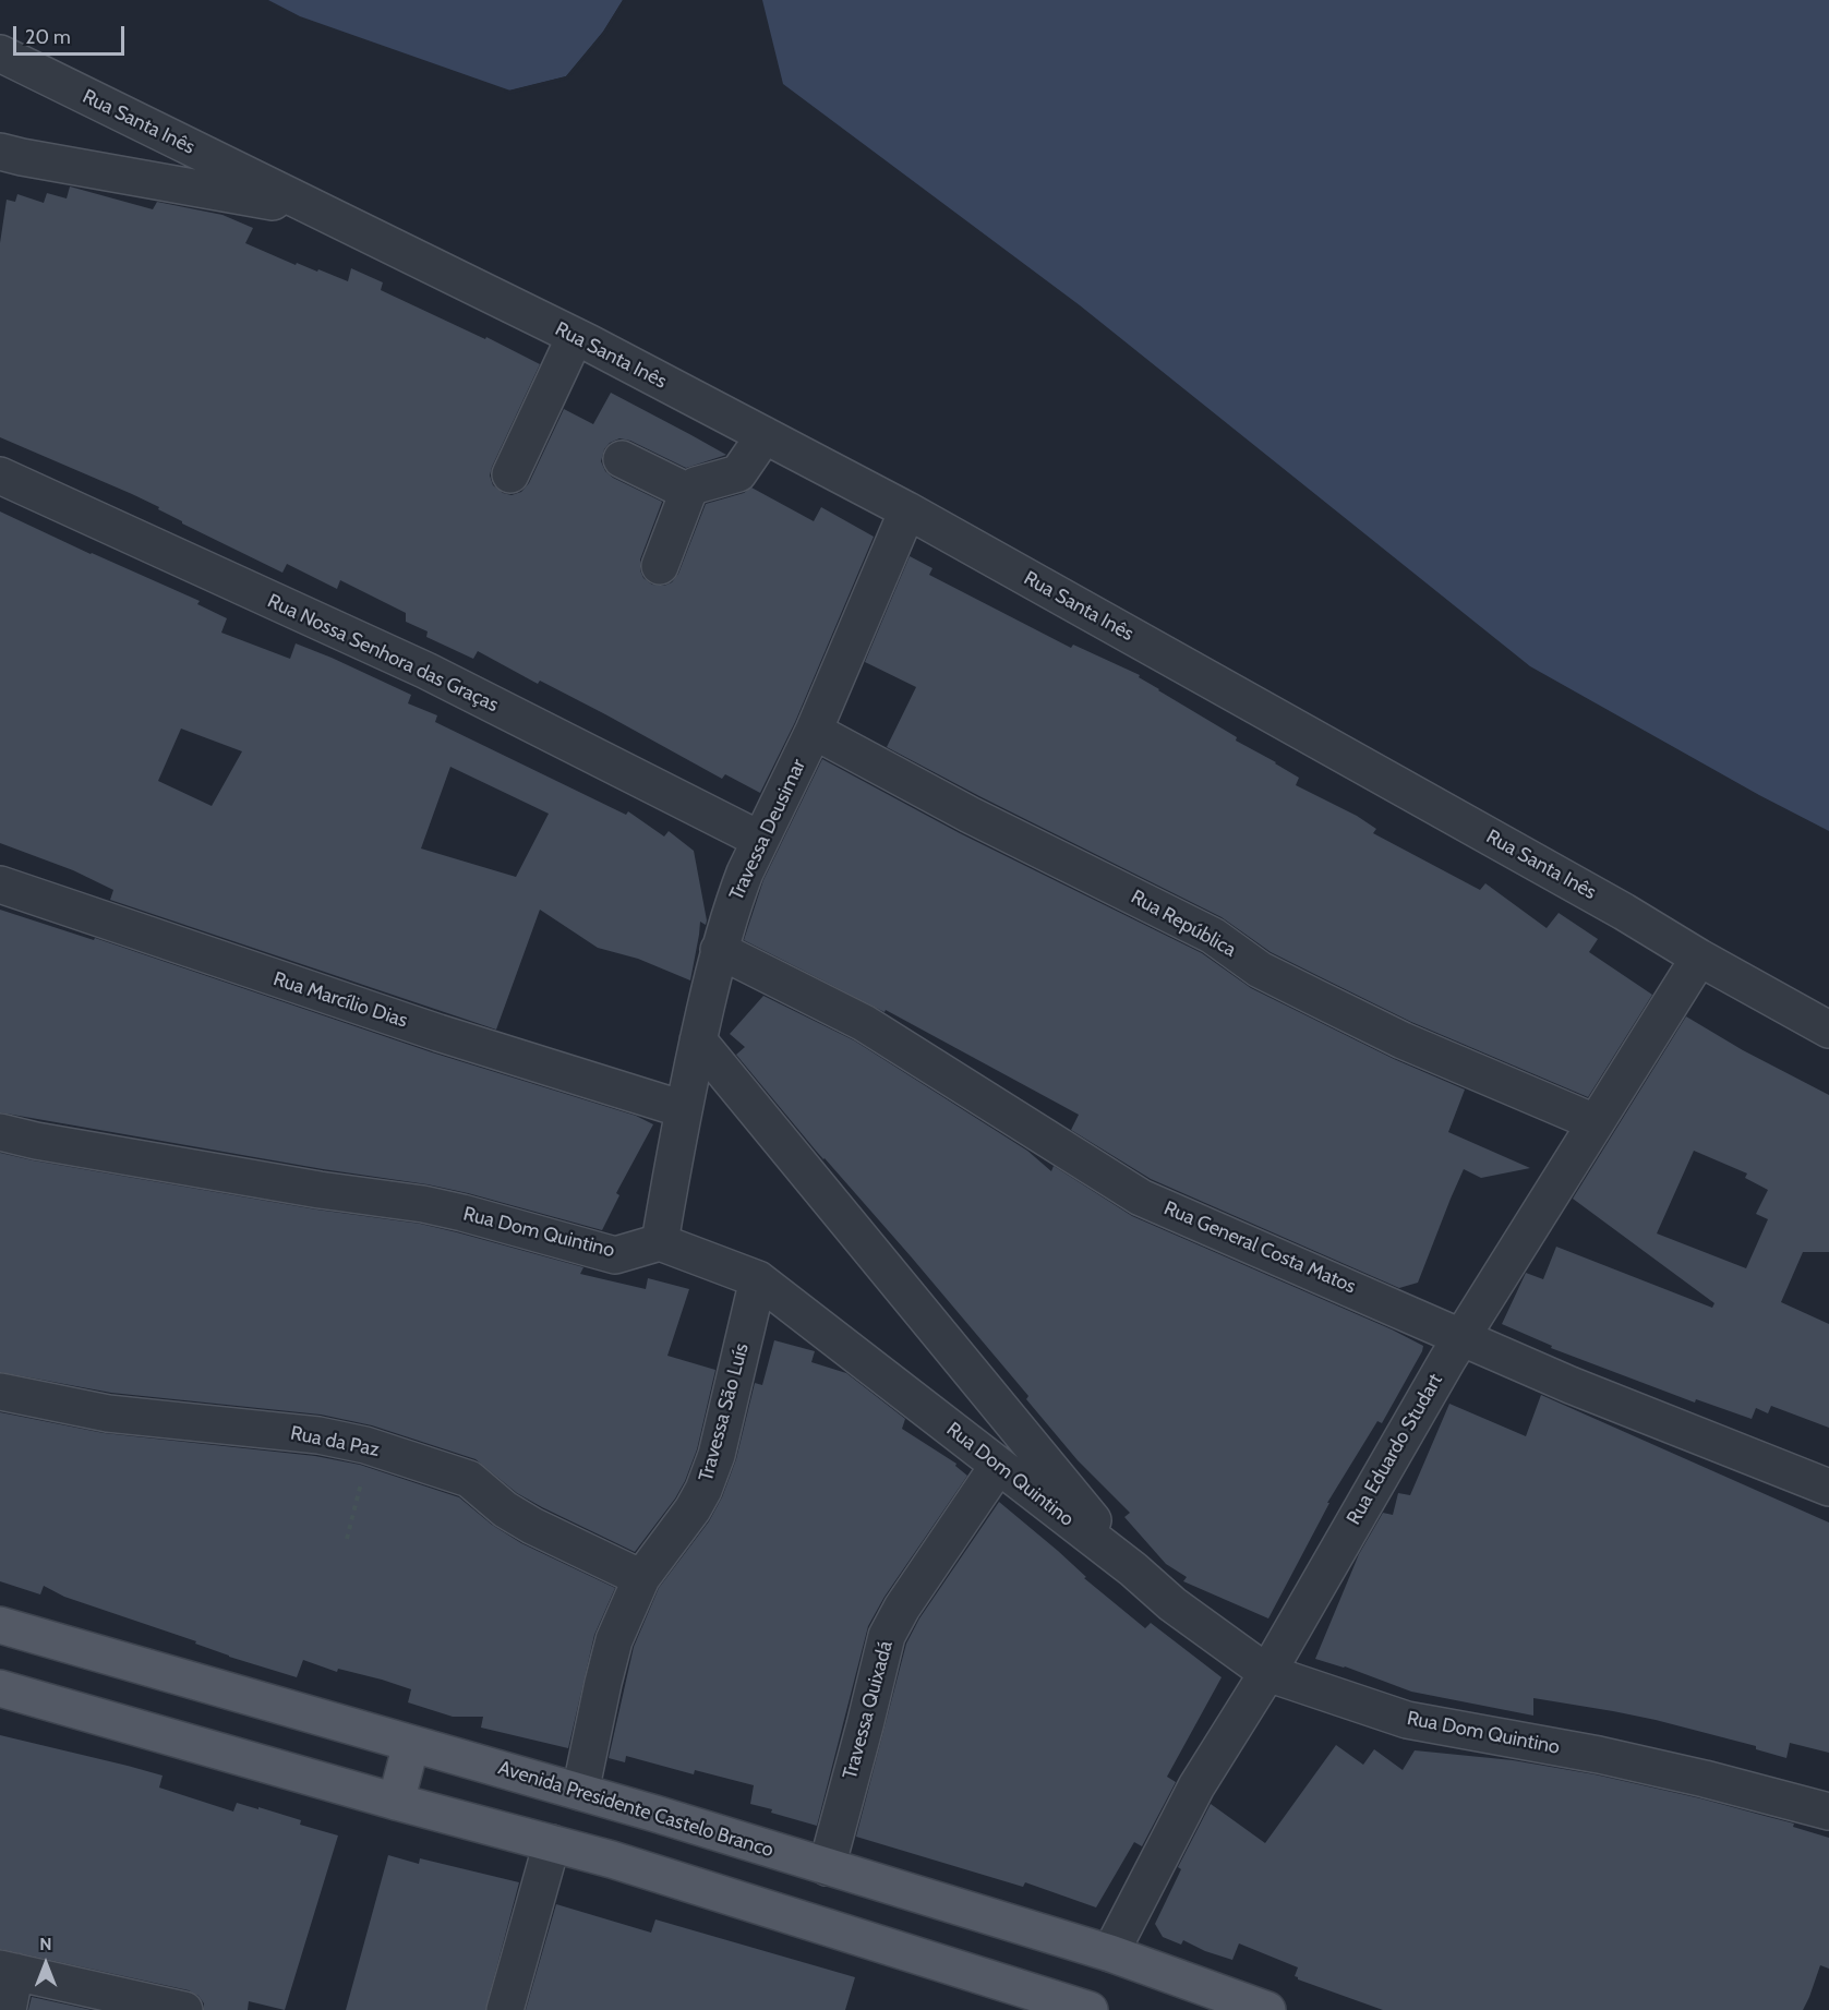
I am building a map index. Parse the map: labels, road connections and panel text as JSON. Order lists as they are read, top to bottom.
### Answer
{
  "streets": {
    "main road": ["Avenida Presidente Castelo Branco"],
    "street": [
      "Rua Santa Inês",
      "Rua Nossa Senhora das Graças",
      "Travessa Deusimar",
      "Rua República",
      "Rua Marcílio Dias",
      "Rua Dom Quintino",
      "Rua General Costa Matos",
      "Travessa São Luís",
      "Rua da Paz",
      "Rua Eduardo Studart",
      "Travessa Quixadá"
    ]
  },
  "crossings": [
    ["Rua Santa Inês", "Travessa Deusimar"],
    ["Rua Santa Inês", "Rua Eduardo Studart"],
    ["Rua Nossa Senhora das Graças", "Travessa Deusimar"],
    ["Travessa Deusimar", "Rua República"],
    ["Travessa Deusimar", "Rua Marcílio Dias"],
    ["Travessa Deusimar", "Rua Dom Quintino"],
    ["Travessa Deusimar", "Rua General Costa Matos"],
    ["Rua República", "Rua Eduardo Studart"],
    ["Rua Dom Quintino", "Travessa São Luís"],
    ["Rua Dom Quintino", "Rua Eduardo Studart"],
    ["Rua Dom Quintino", "Travessa Quixadá"],
    ["Rua General Costa Matos", "Rua Eduardo Studart"],
    ["Travessa São Luís", "Rua da Paz"],
    ["Travessa São Luís", "Avenida Presidente Castelo Branco"],
    ["Rua Eduardo Studart", "Avenida Presidente Castelo Branco"],
    ["Travessa Quixadá", "Avenida Presidente Castelo Branco"]
  ],
  "scale_bar": "20 m",
  "north": "top"
}
